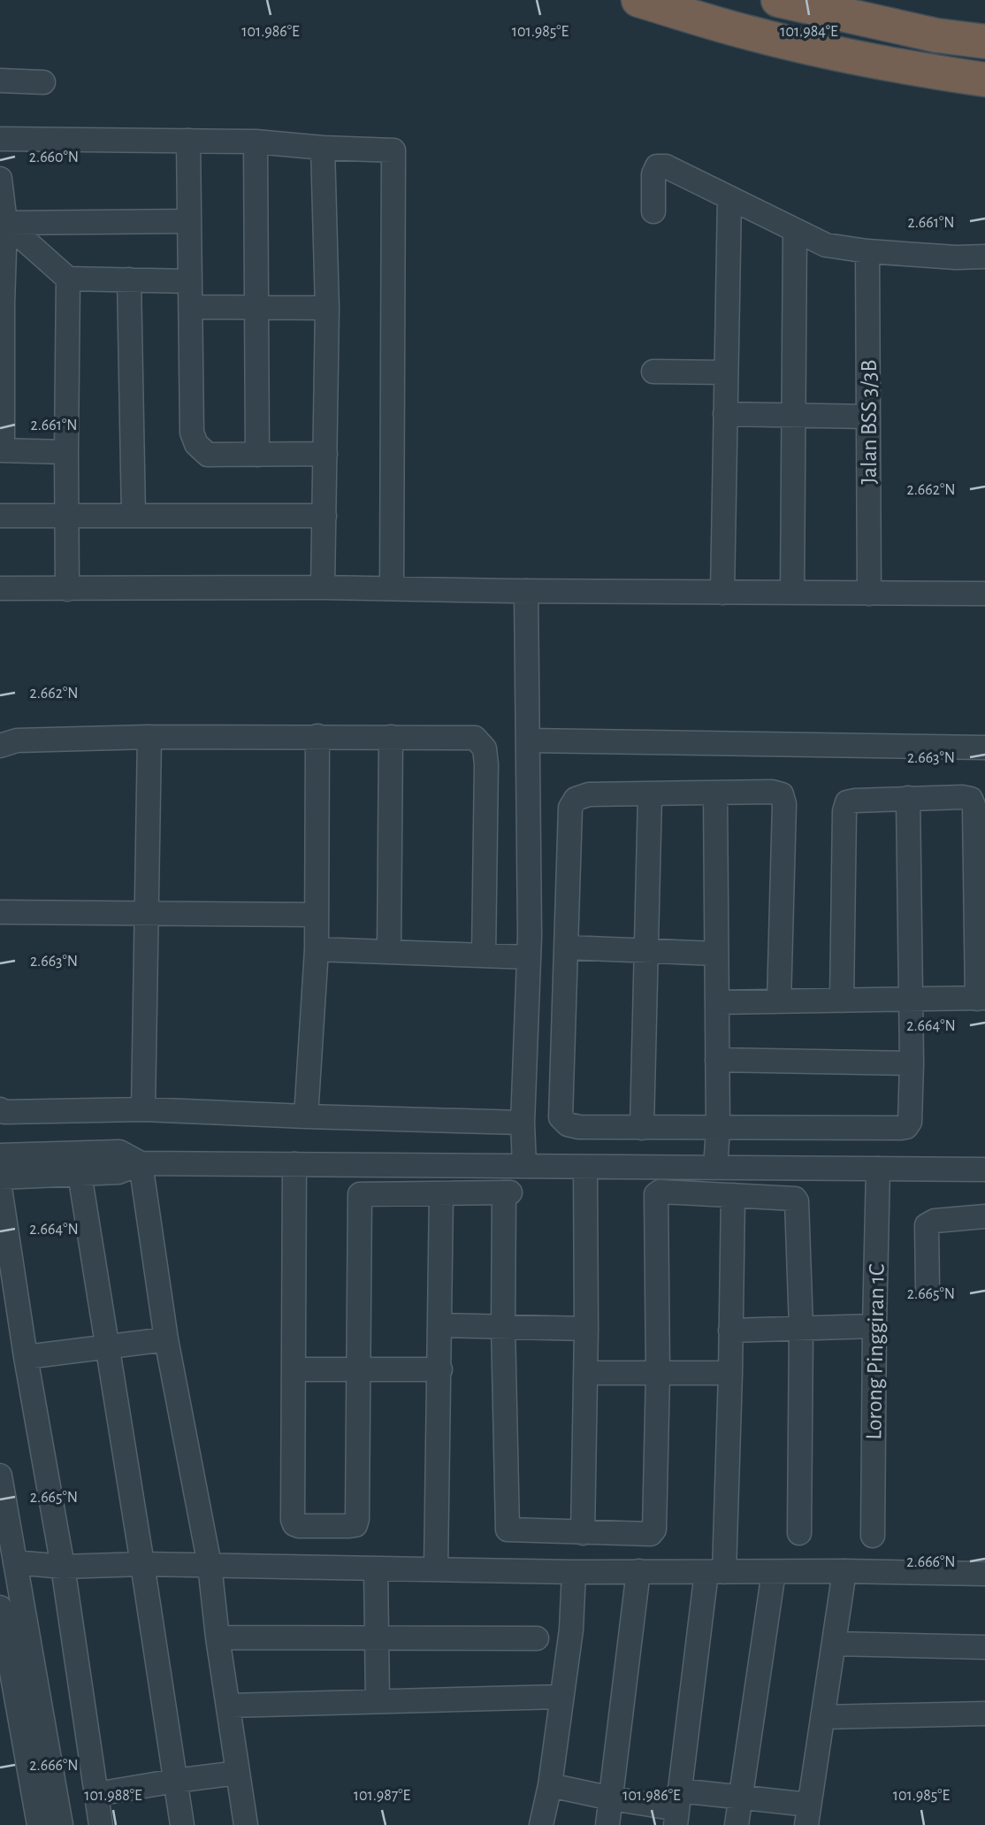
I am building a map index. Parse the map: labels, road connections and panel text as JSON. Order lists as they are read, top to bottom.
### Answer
{
  "streets": {
    "street": ["Jalan BSS 3/3B", "Lorong Pinggiran 1C"]
  },
  "coordinates": [
    "101.986°E",
    "101.985°E",
    "101.984°E",
    "2.660°N",
    "2.661°N",
    "2.662°N",
    "2.663°N",
    "2.664°N",
    "2.665°N",
    "2.666°N",
    "101.988°E",
    "101.987°E"
  ]
}
